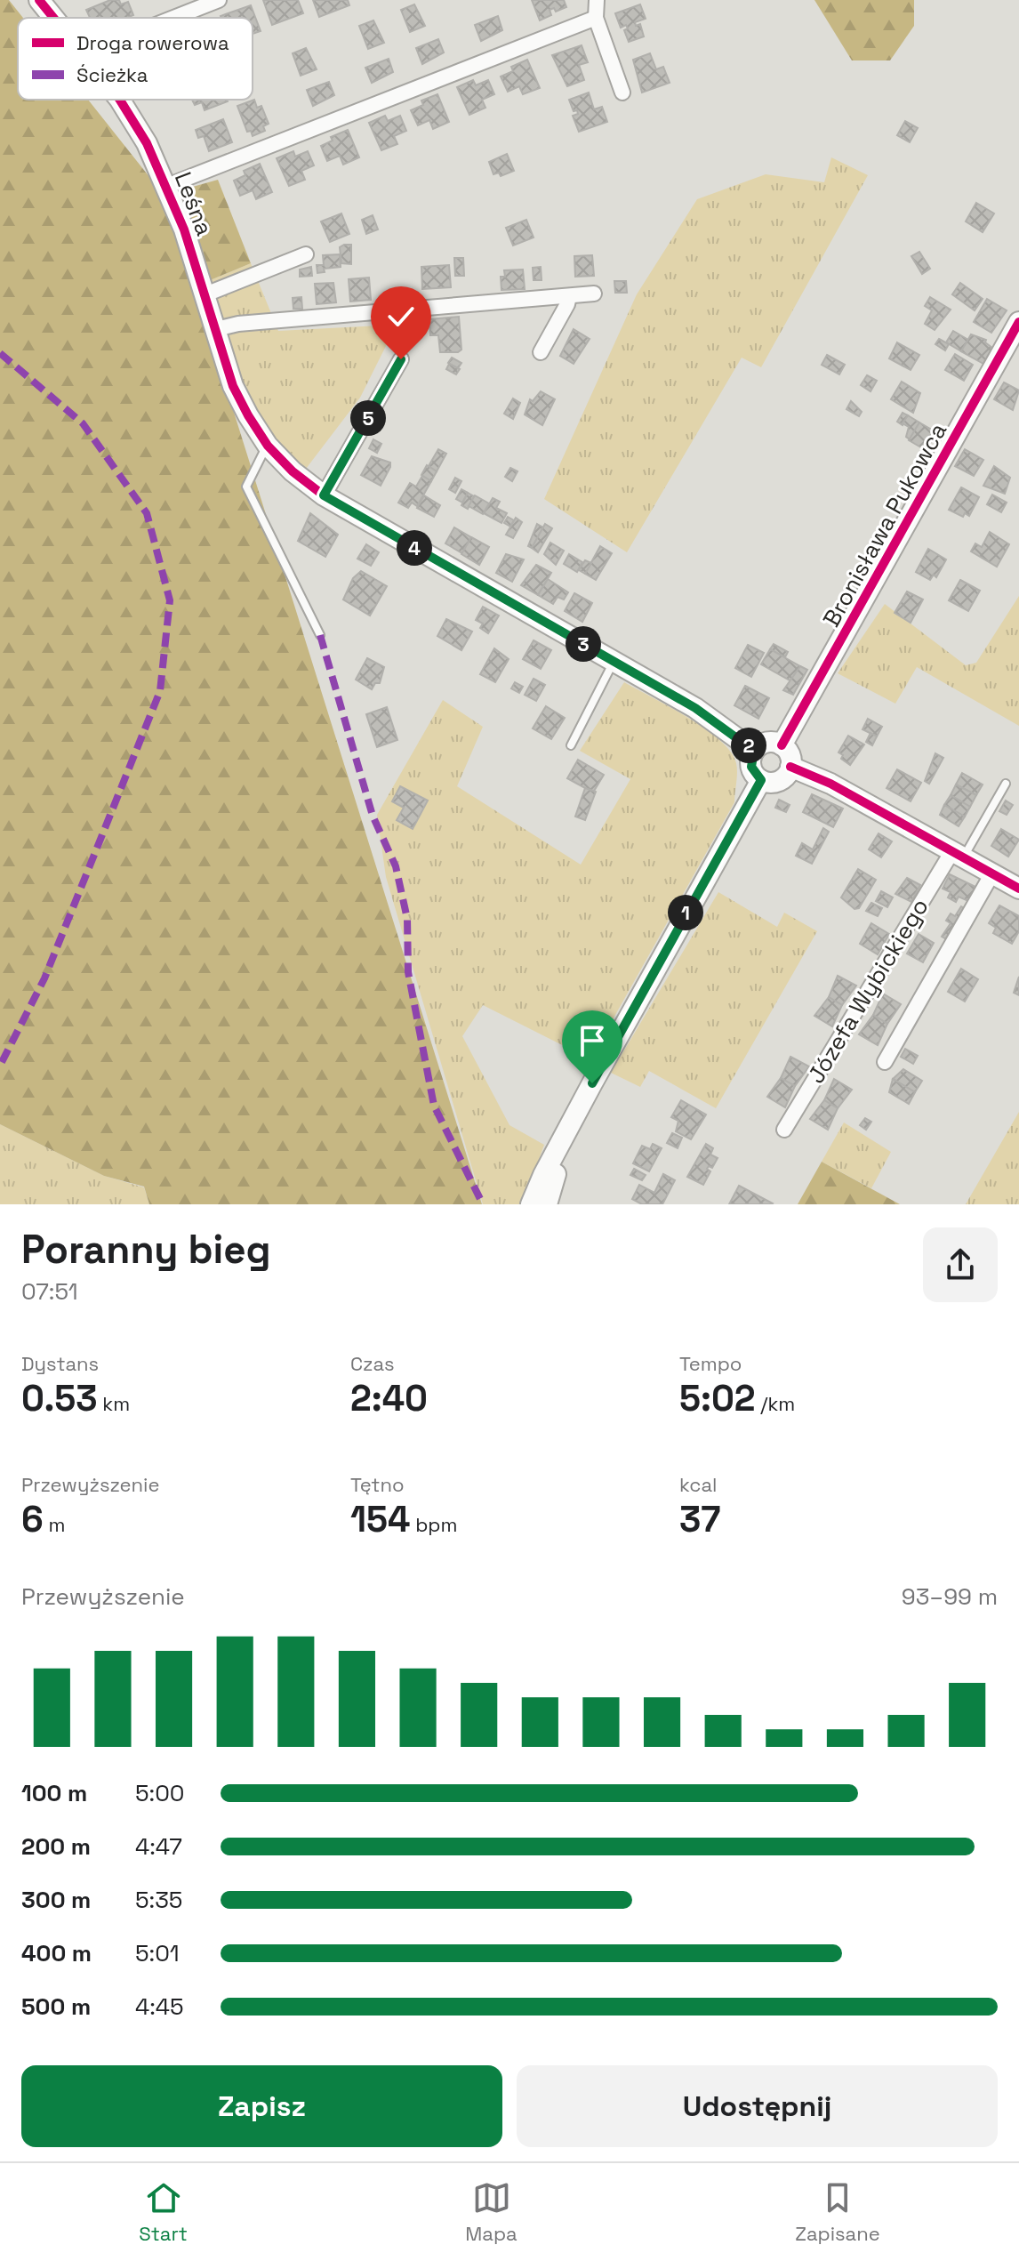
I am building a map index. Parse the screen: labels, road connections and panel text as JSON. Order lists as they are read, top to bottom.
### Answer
{
  "streets": {
    "street": ["Leśna", "Bronisława Pukowca", "Józefa Wybickiego"]
  },
  "legend": ["Droga rowerowa", "Ścieżka"],
  "page": {
    "pins": [
      "5",
      "4",
      "3",
      "2",
      "1"
    ],
    "heading": ["Poranny bieg", "07:51"],
    "stats": [
      ["Dystans", "0.53 km"],
      ["Czas", "2:40"],
      ["Tempo", "5:02 /km"],
      ["Przewyższenie", "6 m"],
      ["Tętno", "154 bpm"],
      ["kcal", "37"]
    ],
    "chart": ["Przewyższenie", "93–99 m"],
    "list": [
      {
        "name": "100 m",
        "note": "5:00"
      },
      {
        "name": "200 m",
        "note": "4:47"
      },
      {
        "name": "300 m",
        "note": "5:35"
      },
      {
        "name": "400 m",
        "note": "5:01"
      },
      {
        "name": "500 m",
        "note": "4:45"
      }
    ],
    "buttons": ["Zapisz", "Udostępnij"],
    "tabs": ["Start", "Mapa", "Zapisane"]
  }
}
